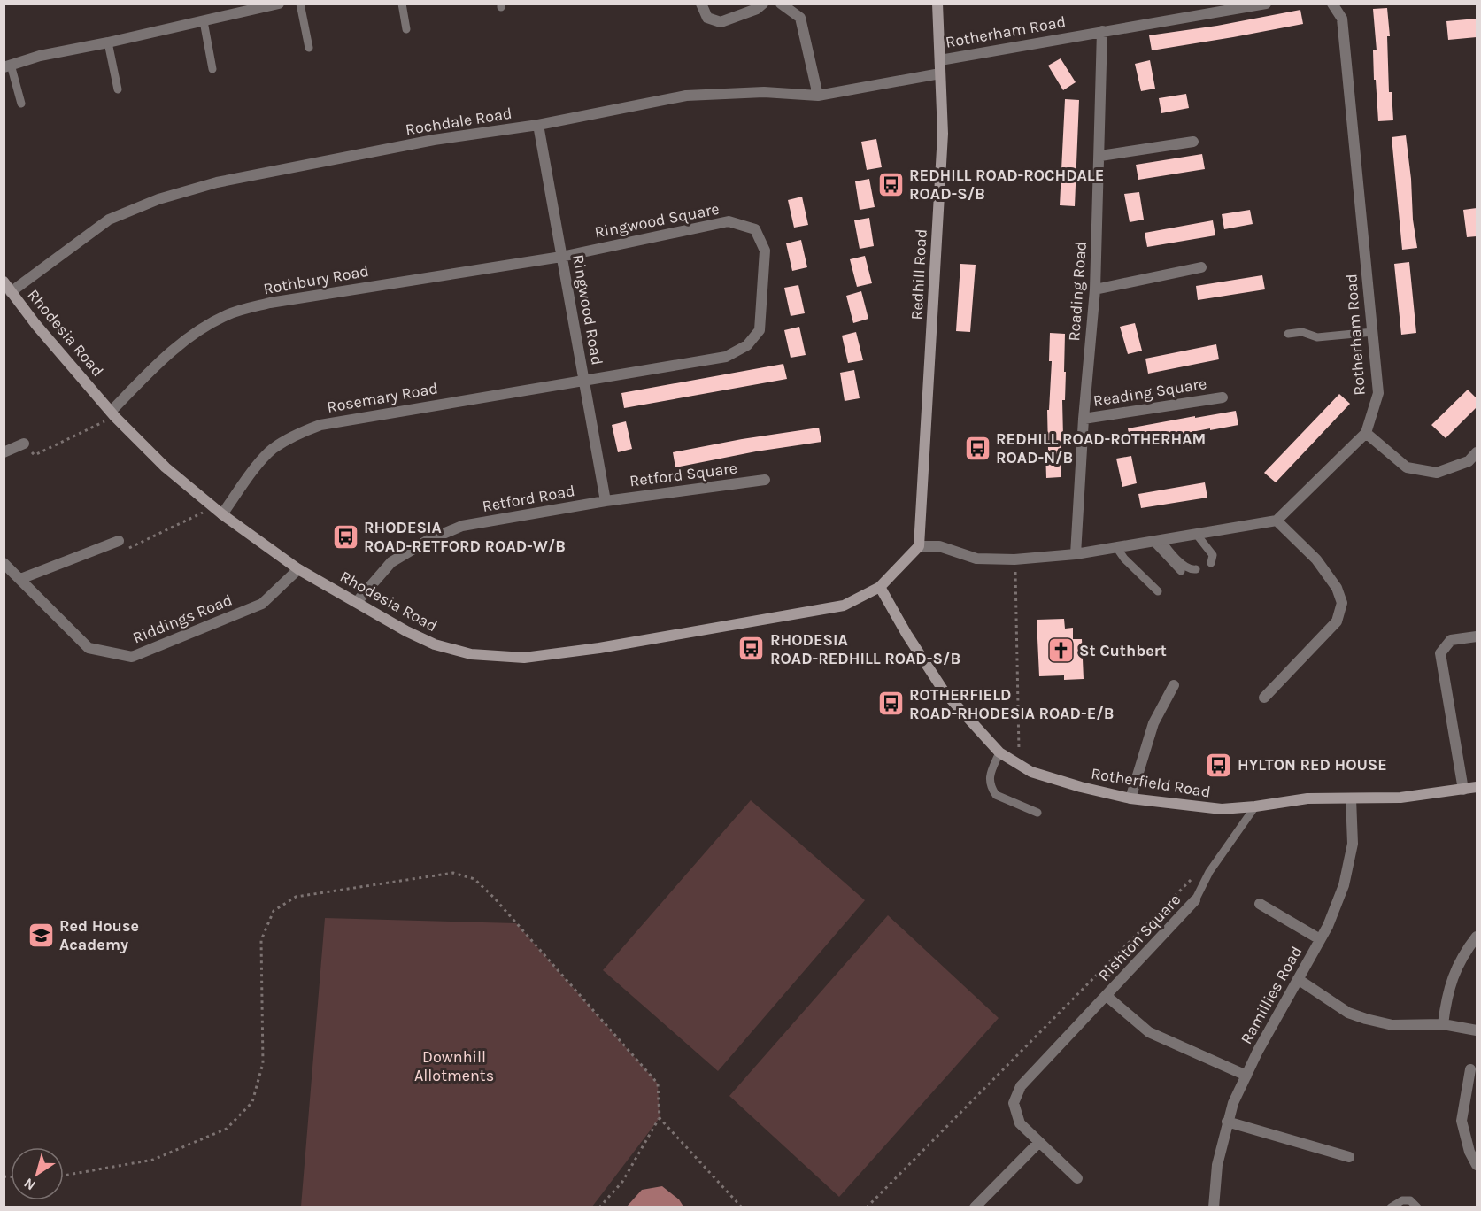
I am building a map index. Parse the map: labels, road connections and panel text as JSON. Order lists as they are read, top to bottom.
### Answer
{
  "streets": {
    "street": [
      "Rotherham Road",
      "Rochdale Road",
      "Ringwood Square",
      "Redhill Road",
      "Rothbury Road",
      "Reading Road",
      "Ringwood Road",
      "Rhodesia Road",
      "Reading Square",
      "Rosemary Road",
      "Retford Square",
      "Retford Road",
      "Riddings Road",
      "Rotherfield Road",
      "Rishton Square",
      "Ramillies Road"
    ]
  },
  "crossings": [
    ["Rotherham Road", "Redhill Road"],
    ["Rotherham Road", "Reading Road"],
    ["Rochdale Road", "Redhill Road"],
    ["Rochdale Road", "Ringwood Road"],
    ["Rochdale Road", "Rhodesia Road"],
    ["Ringwood Square", "Rothbury Road"],
    ["Ringwood Square", "Ringwood Road"],
    ["Ringwood Square", "Rosemary Road"],
    ["Redhill Road", "Rhodesia Road"],
    ["Rothbury Road", "Ringwood Road"],
    ["Rothbury Road", "Rhodesia Road"],
    ["Reading Road", "Reading Square"],
    ["Ringwood Road", "Rosemary Road"],
    ["Ringwood Road", "Retford Square"],
    ["Ringwood Road", "Retford Road"],
    ["Rhodesia Road", "Rosemary Road"],
    ["Rhodesia Road", "Retford Road"],
    ["Rhodesia Road", "Riddings Road"],
    ["Rhodesia Road", "Rotherfield Road"],
    ["Retford Square", "Retford Road"],
    ["Rotherfield Road", "Ramillies Road"],
    ["Rishton Square", "Ramillies Road"]
  ],
  "parks": ["Downhill Allotments"],
  "places": {
    "bus stop": [
      "REDHILL ROAD-ROCHDALE ROAD-S/B",
      "REDHILL ROAD-ROTHERHAM ROAD-N/B",
      "RHODESIA ROAD-RETFORD ROAD-W/B",
      "RHODESIA ROAD-REDHILL ROAD-S/B",
      "ROTHERFIELD ROAD-RHODESIA ROAD-E/B",
      "HYLTON RED HOUSE"
    ],
    "church": ["St Cuthbert"],
    "school or university": ["Red House Academy"]
  },
  "north": "bottom left"
}
